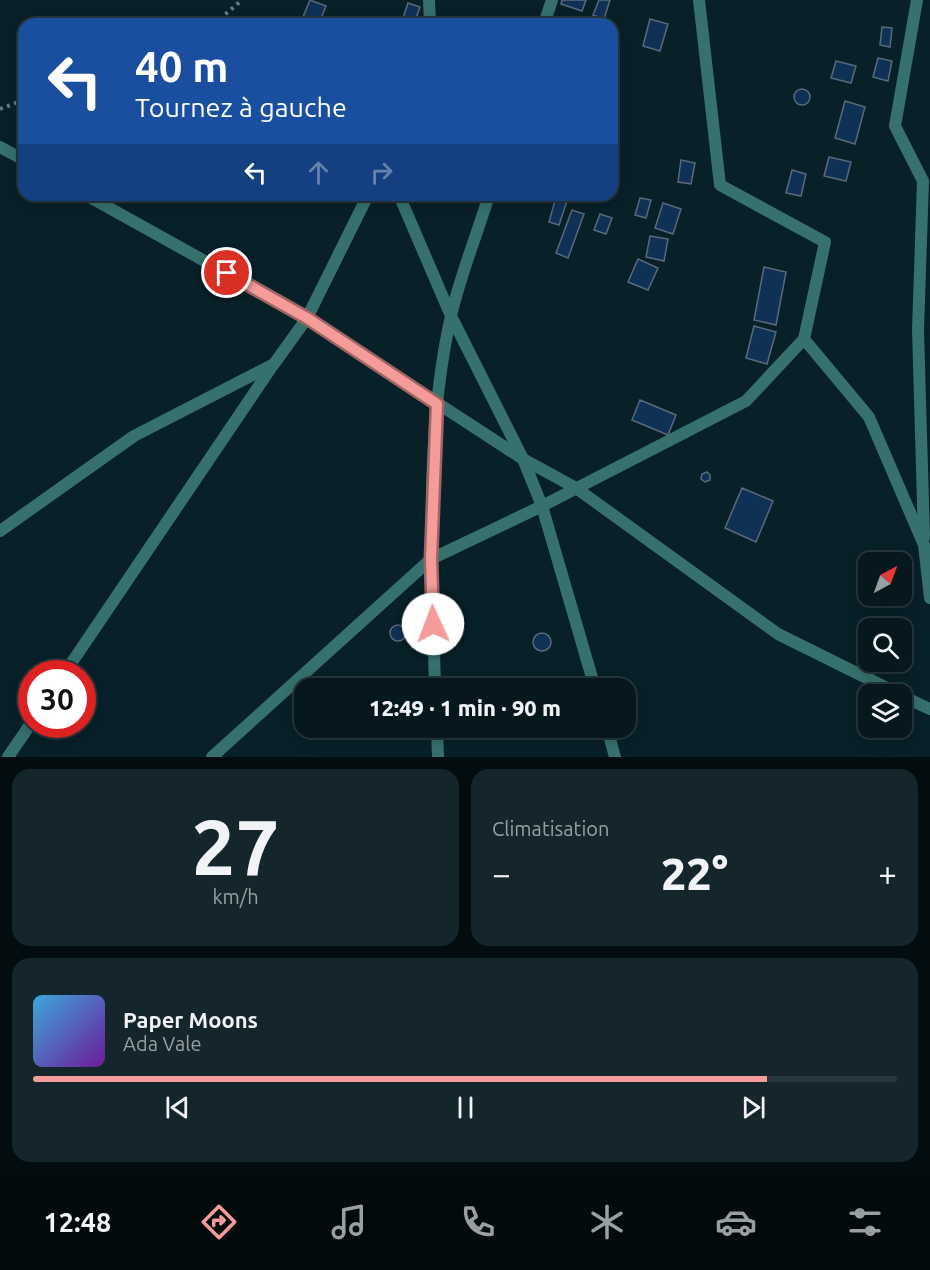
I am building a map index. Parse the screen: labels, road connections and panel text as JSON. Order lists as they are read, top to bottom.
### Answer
{
  "north": "top right",
  "page": {
    "turn": ["40 m", "Tournez à gauche"],
    "limit": "30",
    "trip": "12:49 · 1 min · 90 m",
    "tile": [
      ["27", "km/h"],
      "Climatisation"
    ],
    "heat": ["−", "22°", "+"],
    "song": ["Paper Moons", "Ada Vale"],
    "tabs": "12:48"
  }
}
